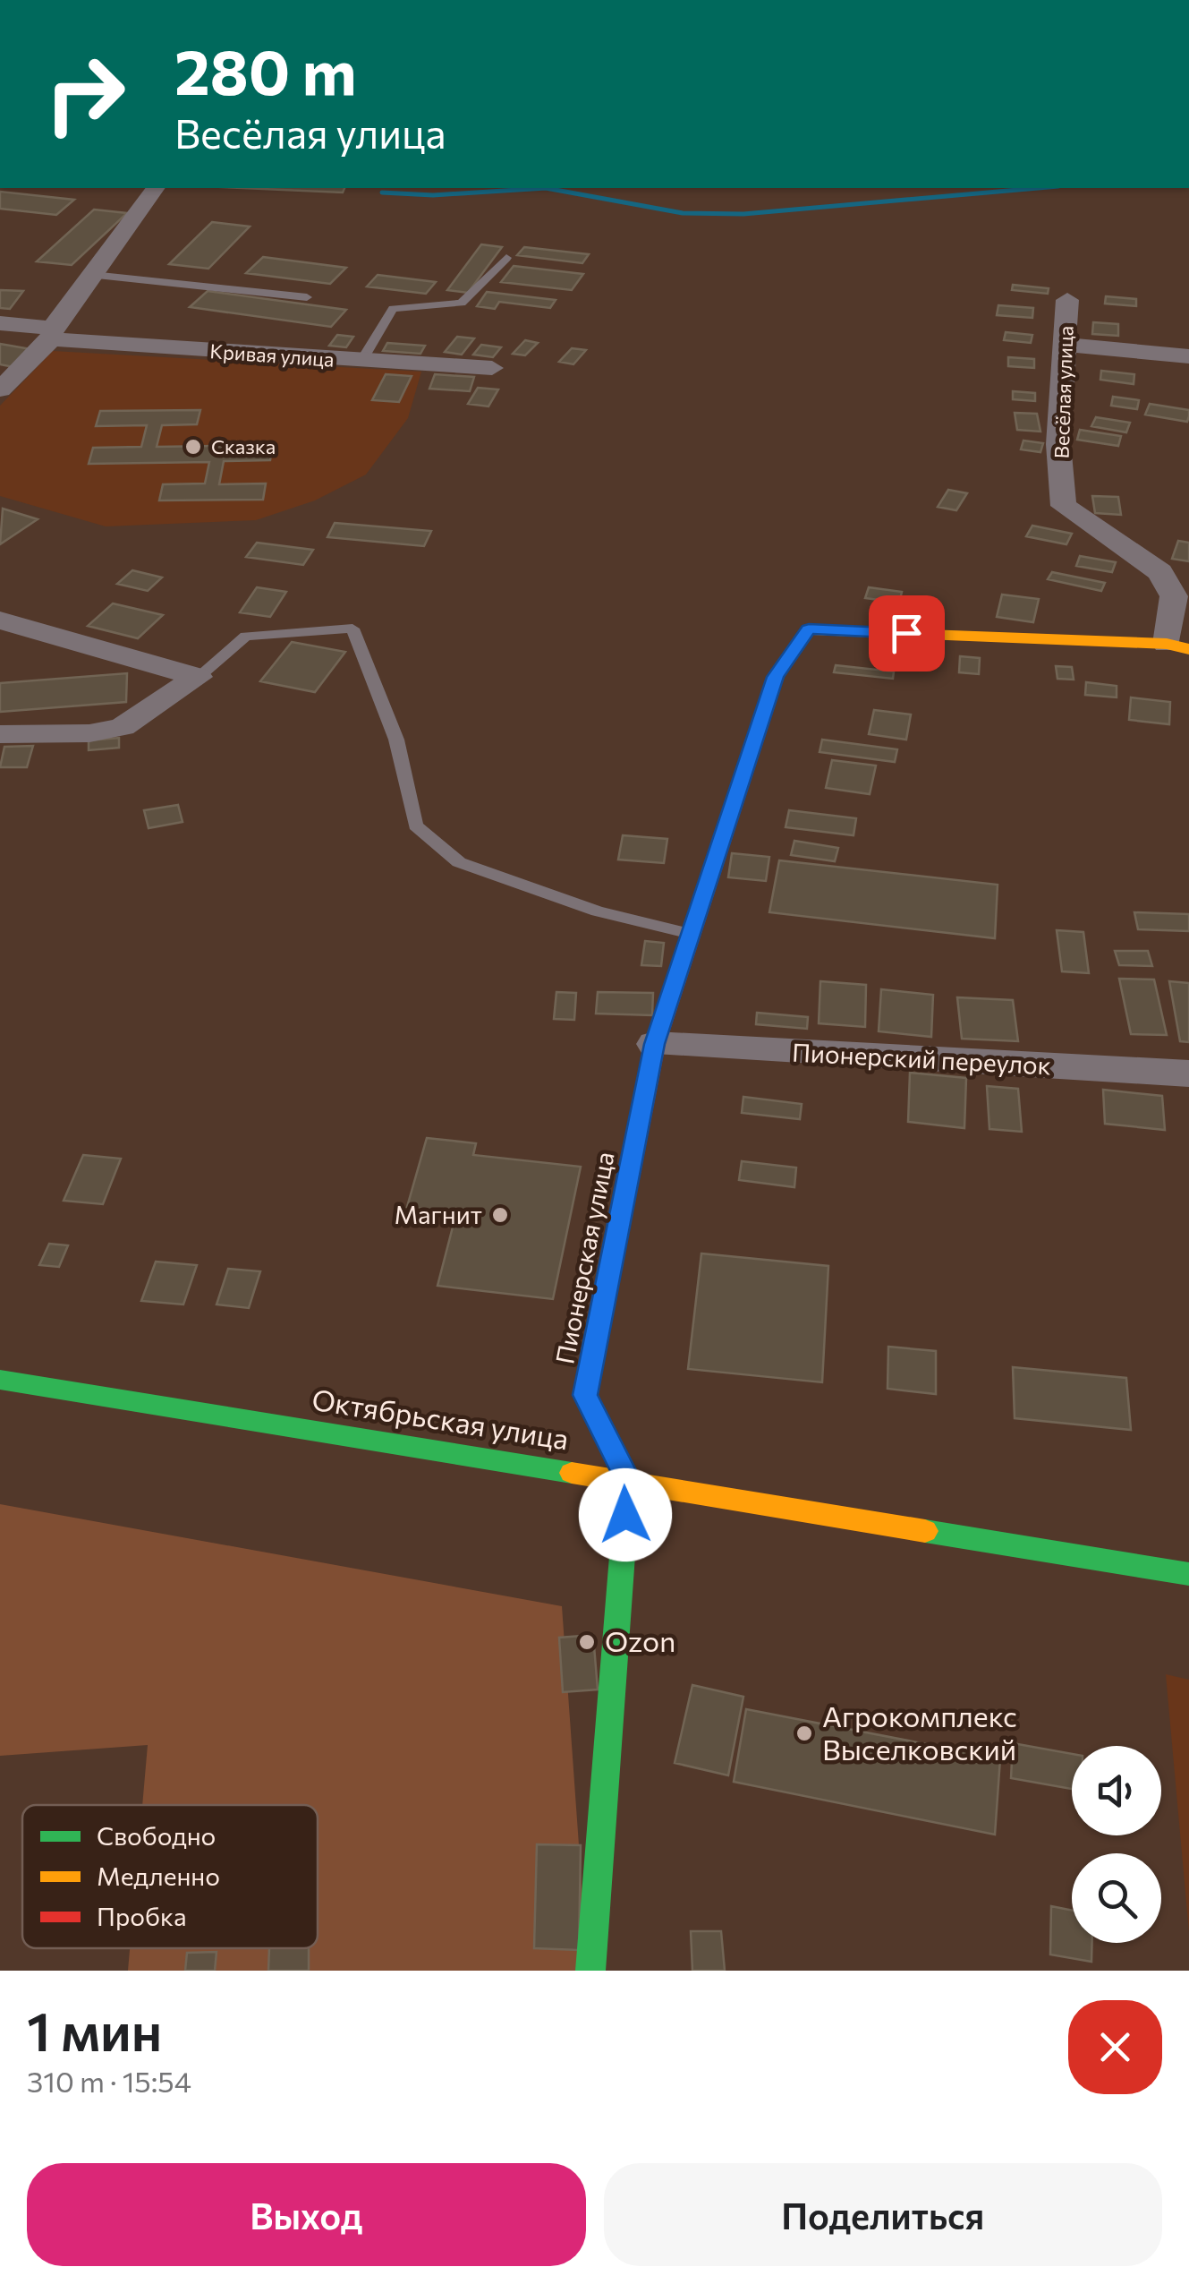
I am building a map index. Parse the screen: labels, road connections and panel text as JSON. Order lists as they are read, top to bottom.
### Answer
{
  "streets": {
    "street": [
      "Кривая улица",
      "Весёлая улица",
      "Пионерский переулок",
      "Пионерская улица",
      "Октябрьская улица"
    ]
  },
  "crossings": [
    ["Весёлая улица", "Пионерская улица"],
    ["Пионерский переулок", "Пионерская улица"],
    ["Пионерская улица", "Октябрьская улица"]
  ],
  "places": [
    "Сказка",
    "Магнит",
    "Ozon",
    "Агрокомплекс Выселковский"
  ],
  "legend": ["Свободно", "Медленно", "Пробка"],
  "page": {
    "turn": ["280 m", "Весёлая улица"],
    "heading": ["1 мин", "310 m · 15:54"],
    "buttons": ["Выход", "Поделиться"]
  }
}
